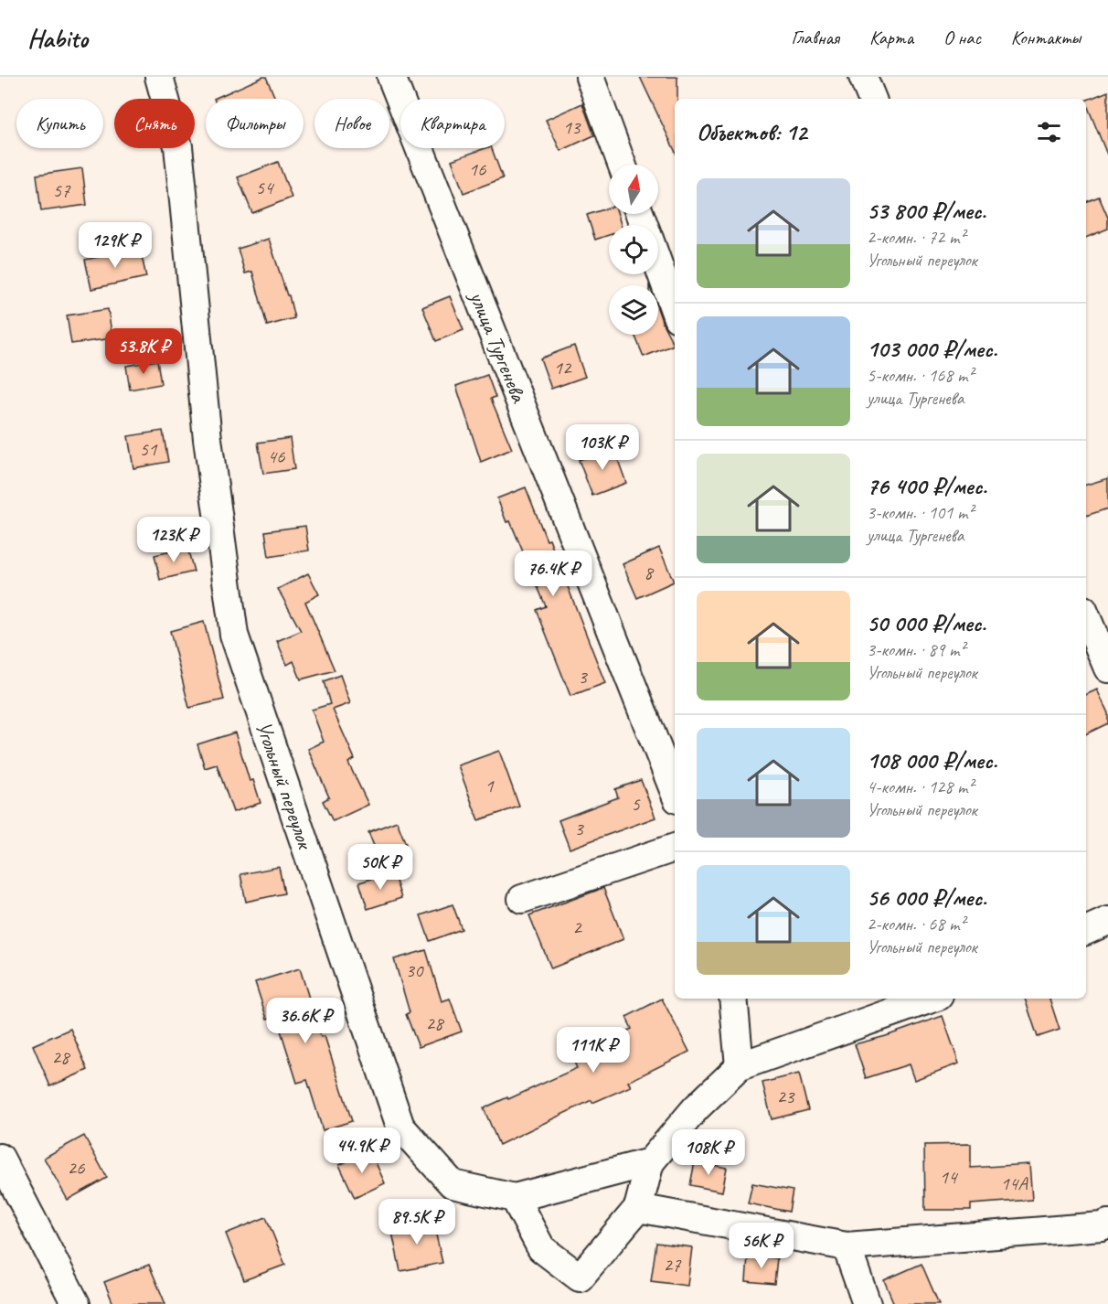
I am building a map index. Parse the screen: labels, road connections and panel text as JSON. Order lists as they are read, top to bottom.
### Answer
{
  "streets": {
    "street": ["улица Тургенева", "Угольный переулок"]
  },
  "house_numbers": [
    "13",
    "16",
    "54",
    "57",
    "12",
    "51",
    "46",
    "8",
    "3",
    "1",
    "5",
    "3",
    "2",
    "30",
    "28",
    "28",
    "23",
    "26",
    "14",
    "14А",
    "27"
  ],
  "north": "top",
  "page": {
    "header": "Habito",
    "nav": [
      "Главная",
      "Карта",
      "О нас",
      "Контакты"
    ],
    "chip": [
      "Купить",
      "Снять",
      "Фильтры",
      "Новое",
      "Квартира"
    ],
    "heading": "Объектов: 12",
    "list": [
      {
        "name": "53 800 ₽/мес.",
        "note": "2-комн. · 72 m² · Угольный переулок"
      },
      {
        "name": "103 000 ₽/мес.",
        "note": "5-комн. · 168 m² · улица Тургенева"
      },
      {
        "name": "76 400 ₽/мес.",
        "note": "3-комн. · 101 m² · улица Тургенева"
      },
      {
        "name": "50 000 ₽/мес.",
        "note": "3-комн. · 89 m² · Угольный переулок"
      },
      {
        "name": "108 000 ₽/мес.",
        "note": "4-комн. · 128 m² · Угольный переулок"
      },
      {
        "name": "56 000 ₽/мес.",
        "note": "2-комн. · 68 m² · Угольный переулок"
      }
    ],
    "price": [
      "129K ₽",
      "53.8K ₽",
      "103K ₽",
      "123K ₽",
      "76.4K ₽",
      "50K ₽",
      "36.6K ₽",
      "111K ₽",
      "44.9K ₽",
      "108K ₽",
      "89.5K ₽",
      "56K ₽"
    ]
  }
}
